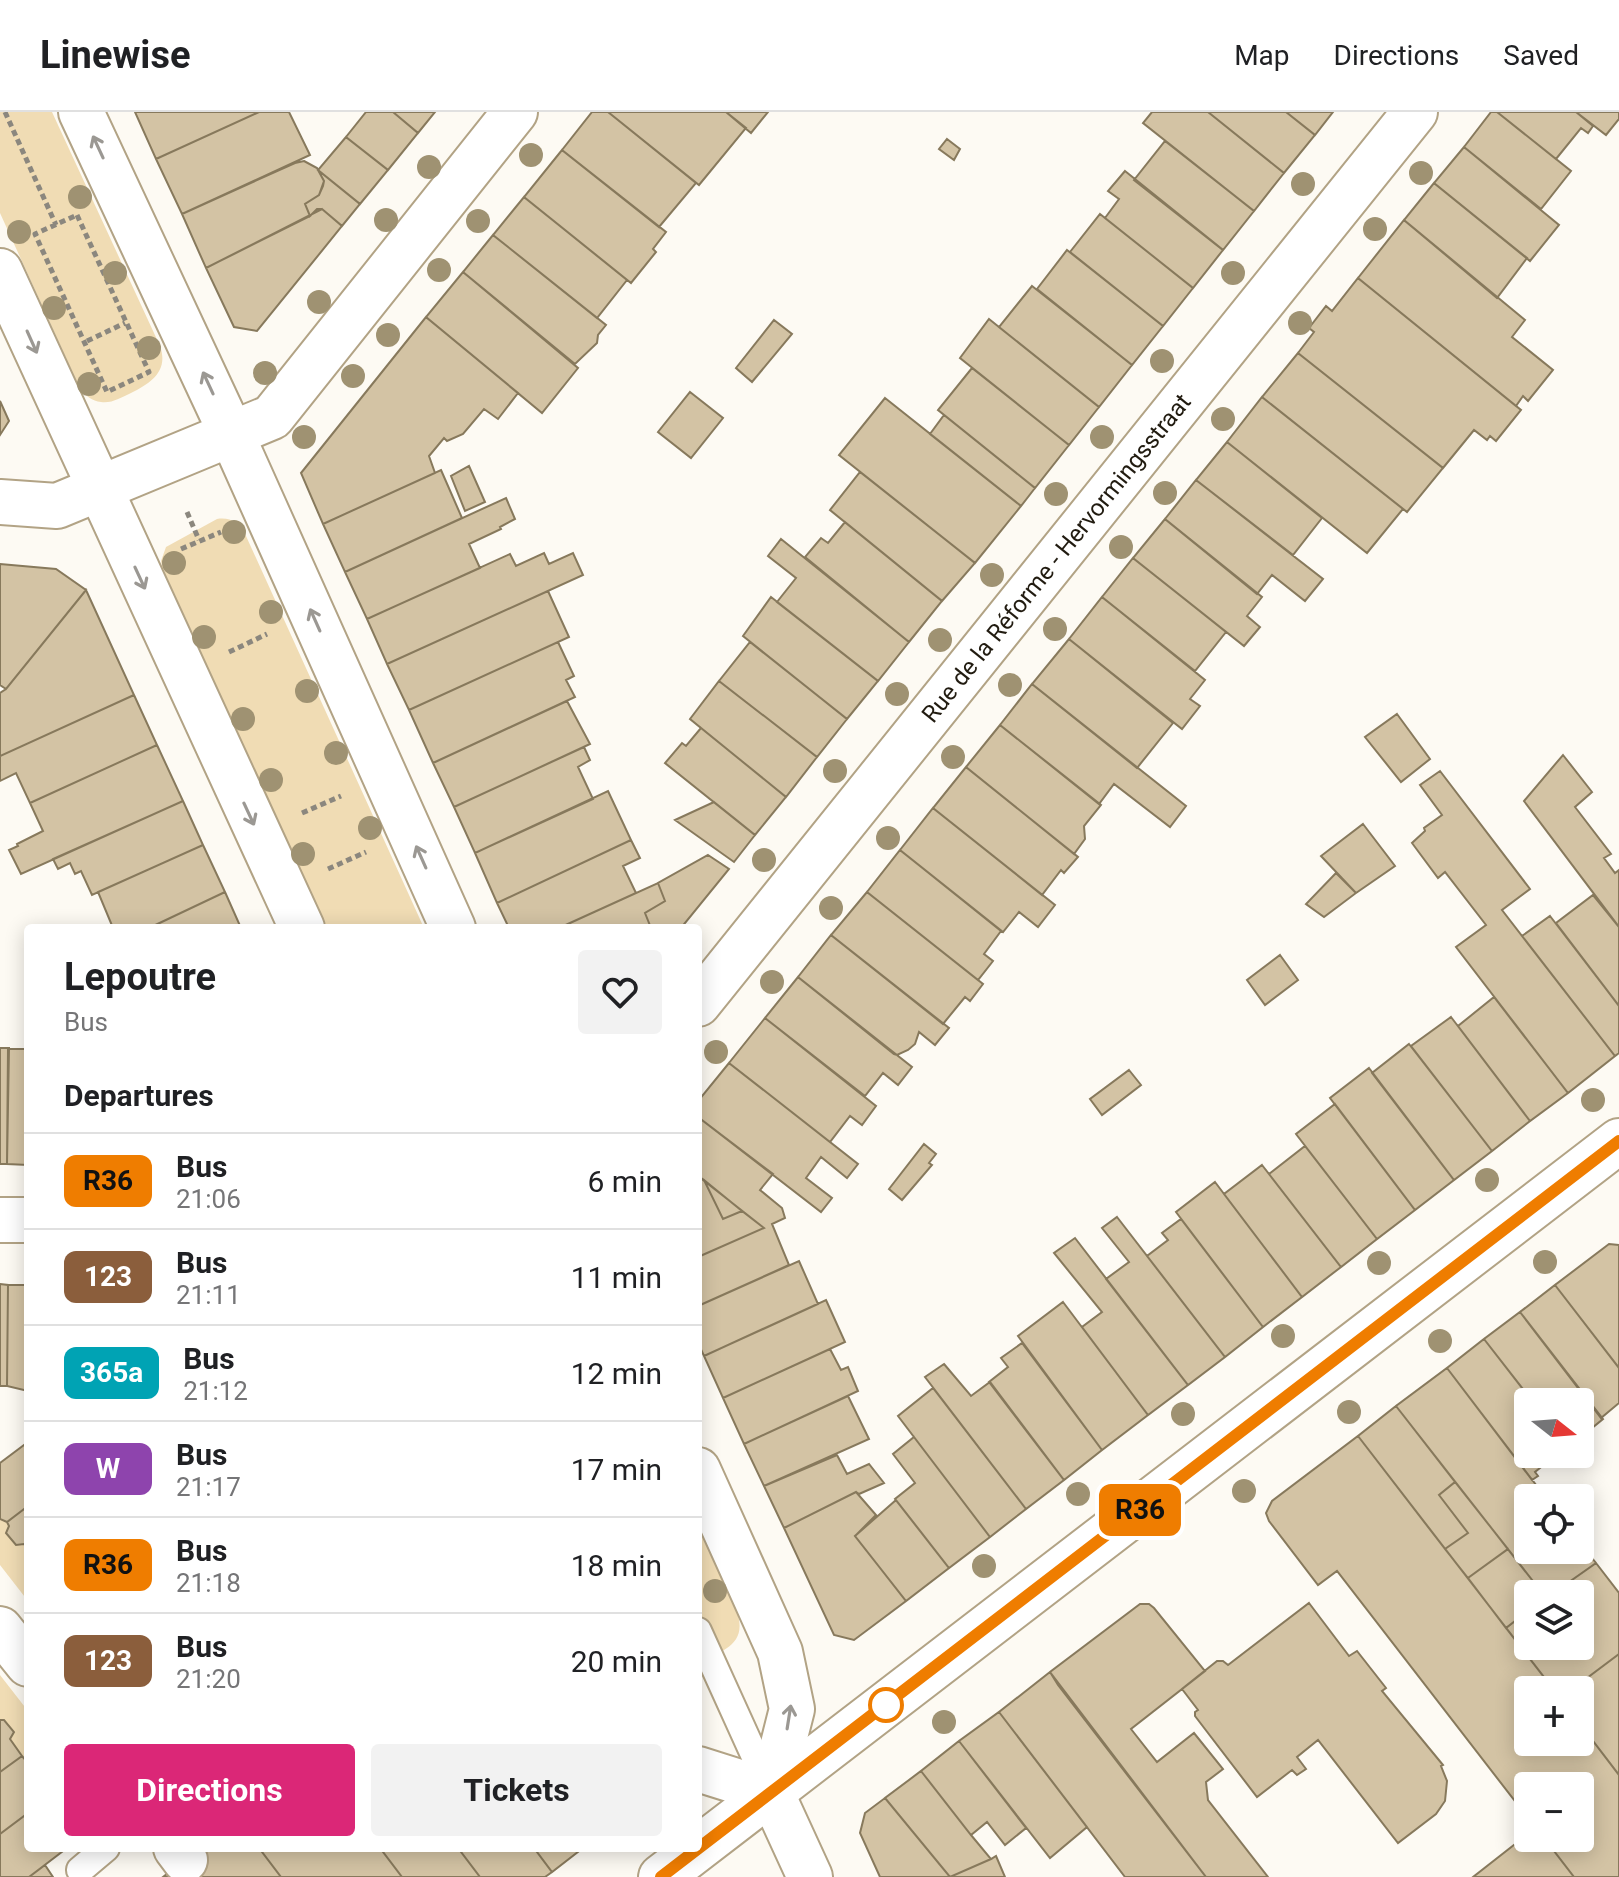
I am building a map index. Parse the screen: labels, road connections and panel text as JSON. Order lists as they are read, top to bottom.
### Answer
{
  "streets": {
    "street": ["Rue de la Réforme - Hervormingsstraat"]
  },
  "lines": ["bus line R36"],
  "north": "right",
  "page": {
    "header": "Linewise",
    "nav": ["Map", "Directions", "Saved"],
    "on_map": "R36",
    "heading": [
      ["Lepoutre", "Bus"],
      "Departures"
    ],
    "list": [
      {
        "mark": "R36",
        "name": "Bus",
        "note": "21:06",
        "value": "6 min"
      },
      {
        "mark": "123",
        "name": "Bus",
        "note": "21:11",
        "value": "11 min"
      },
      {
        "mark": "365a",
        "name": "Bus",
        "note": "21:12",
        "value": "12 min"
      },
      {
        "mark": "W",
        "name": "Bus",
        "note": "21:17",
        "value": "17 min"
      },
      {
        "mark": "R36",
        "name": "Bus",
        "note": "21:18",
        "value": "18 min"
      },
      {
        "mark": "123",
        "name": "Bus",
        "note": "21:20",
        "value": "20 min"
      }
    ],
    "map_buttons": ["+", "−"],
    "buttons": ["Directions", "Tickets"]
  }
}
